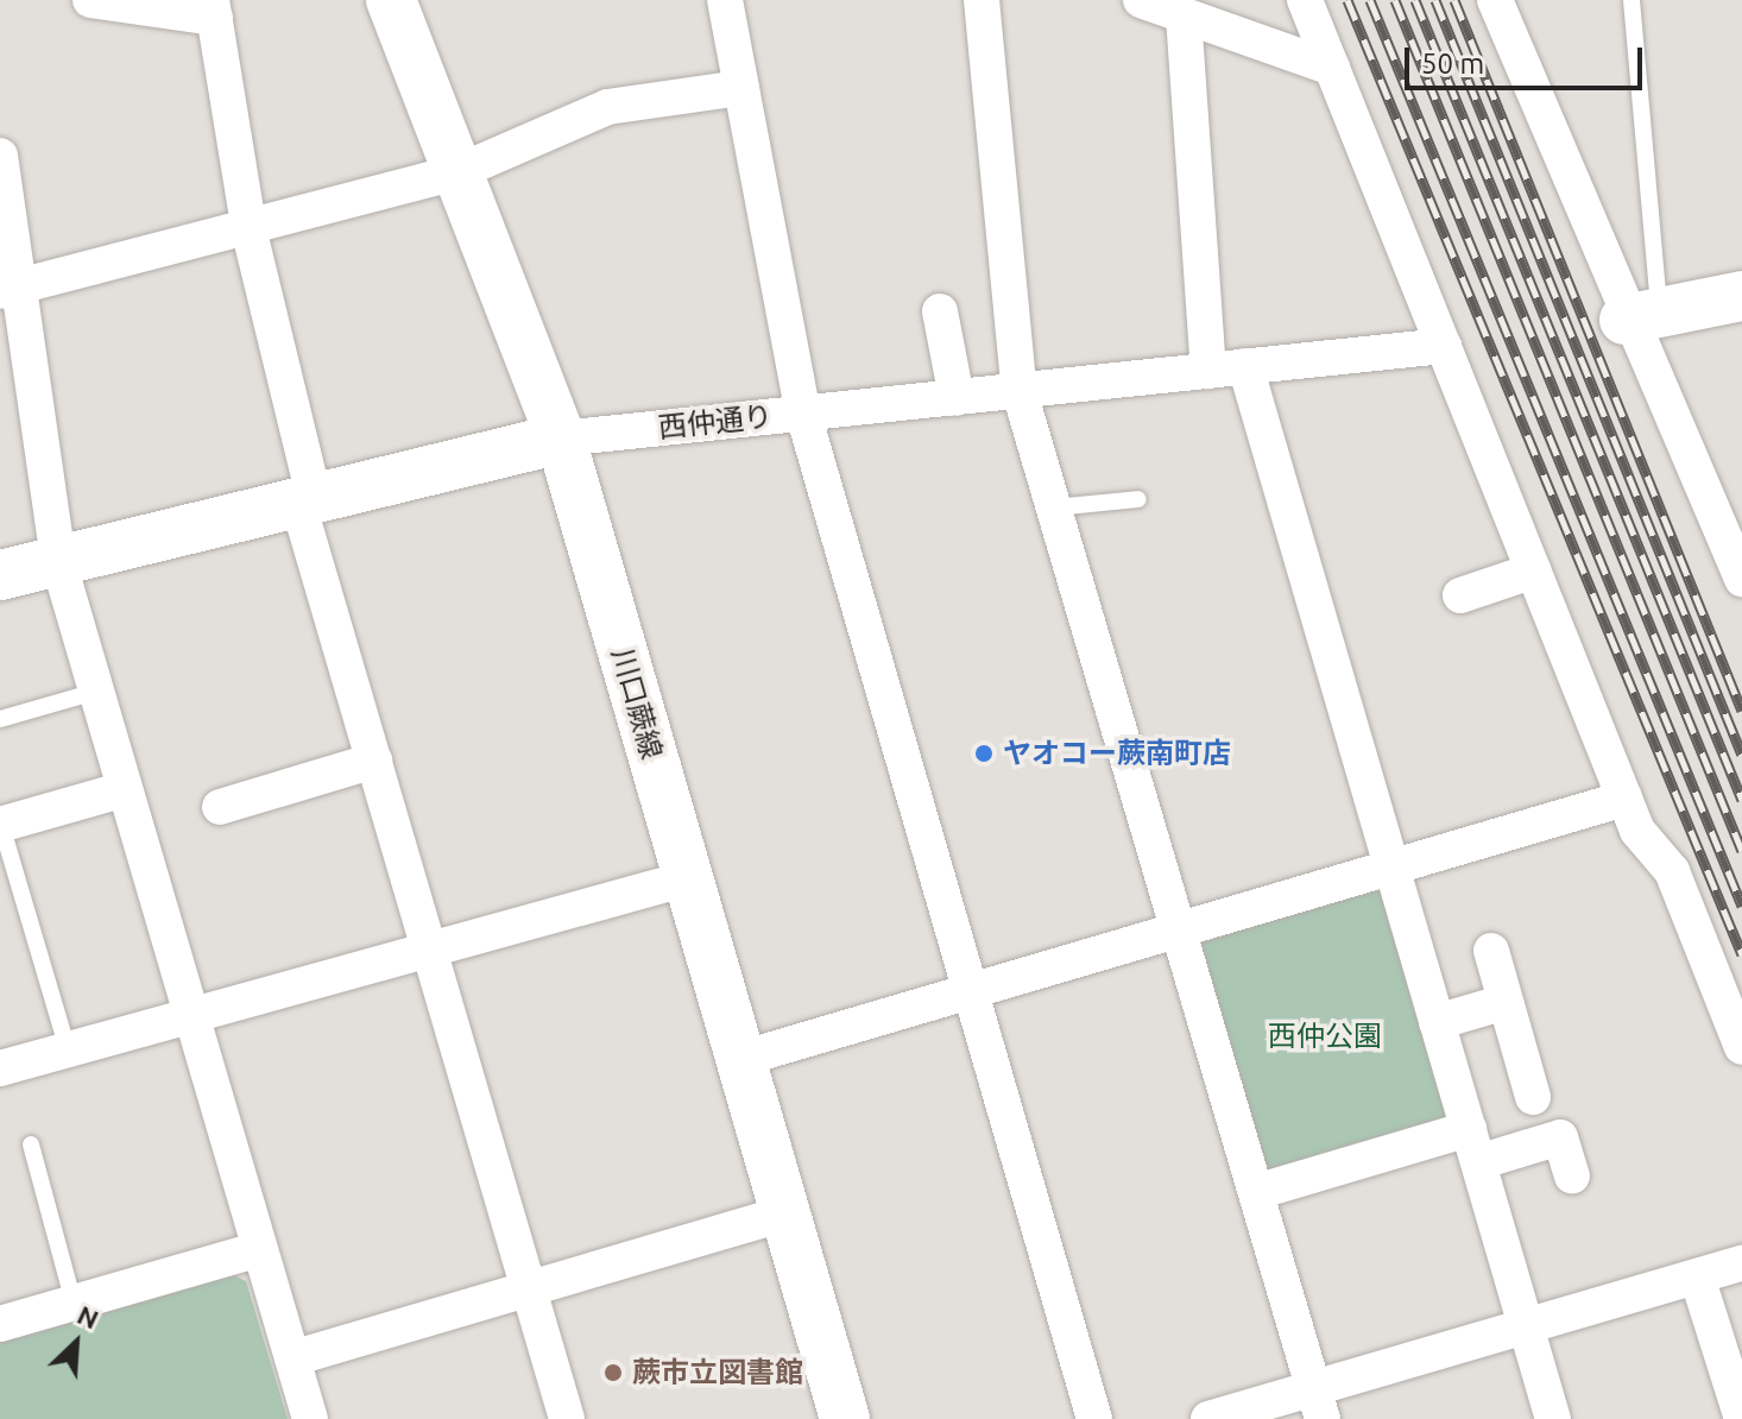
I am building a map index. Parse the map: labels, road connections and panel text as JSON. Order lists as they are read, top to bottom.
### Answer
{
  "streets": {
    "main road": ["西仲通り", "川口蕨線"]
  },
  "crossings": [
    ["西仲通り", "川口蕨線"]
  ],
  "parks": ["西仲公園"],
  "places": ["ヤオコー蕨南町店", "蕨市立図書館"],
  "scale_bar": "50 m",
  "north": "top right"
}
